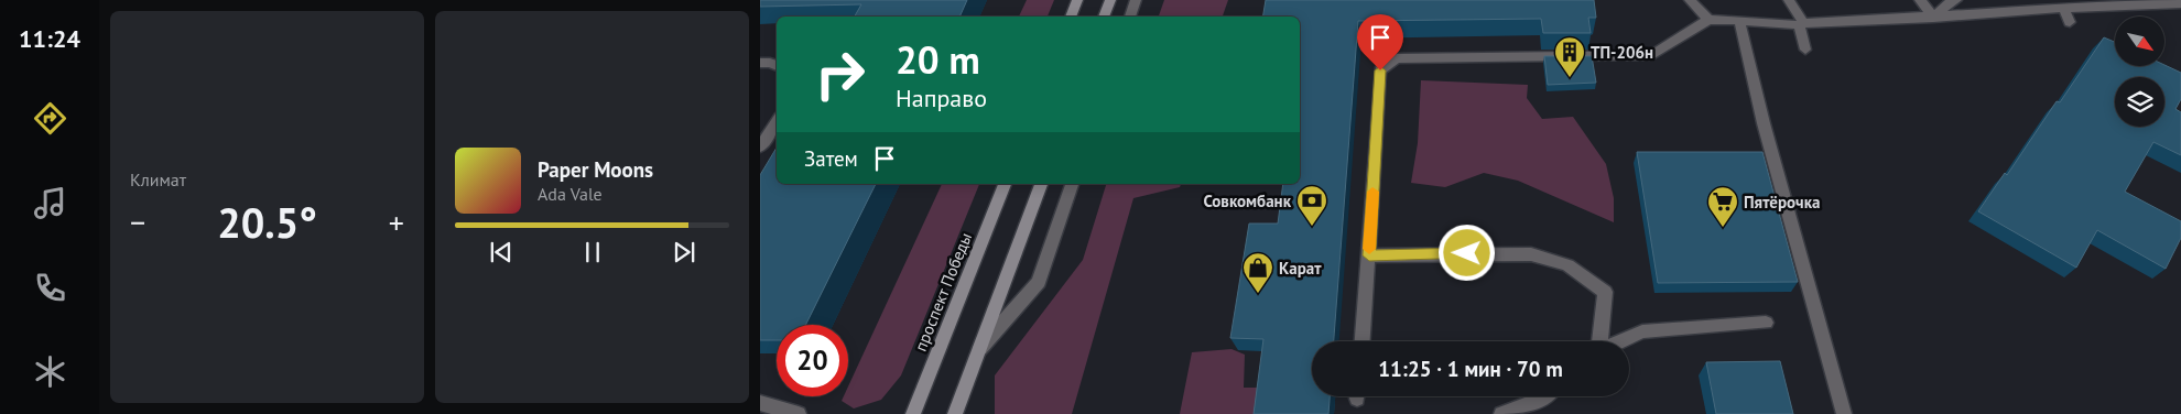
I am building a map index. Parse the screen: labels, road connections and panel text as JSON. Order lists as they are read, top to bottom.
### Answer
{
  "streets": {
    "main road": ["проспект Победы"]
  },
  "places": {
    "building": ["ТП-206н"],
    "bank": ["Совкомбанк"],
    "supermarket": ["Пятёрочка"],
    "shop": ["Карат"]
  },
  "north": "bottom right",
  "page": {
    "tabs": "11:24",
    "tile": "Климат",
    "turn": ["20 m", "Направо"],
    "then": "Затем",
    "song": ["Paper Moons", "Ada Vale"],
    "heat": ["−", "20.5°", "+"],
    "limit": "20",
    "trip": "11:25 · 1 мин · 70 m"
  }
}
